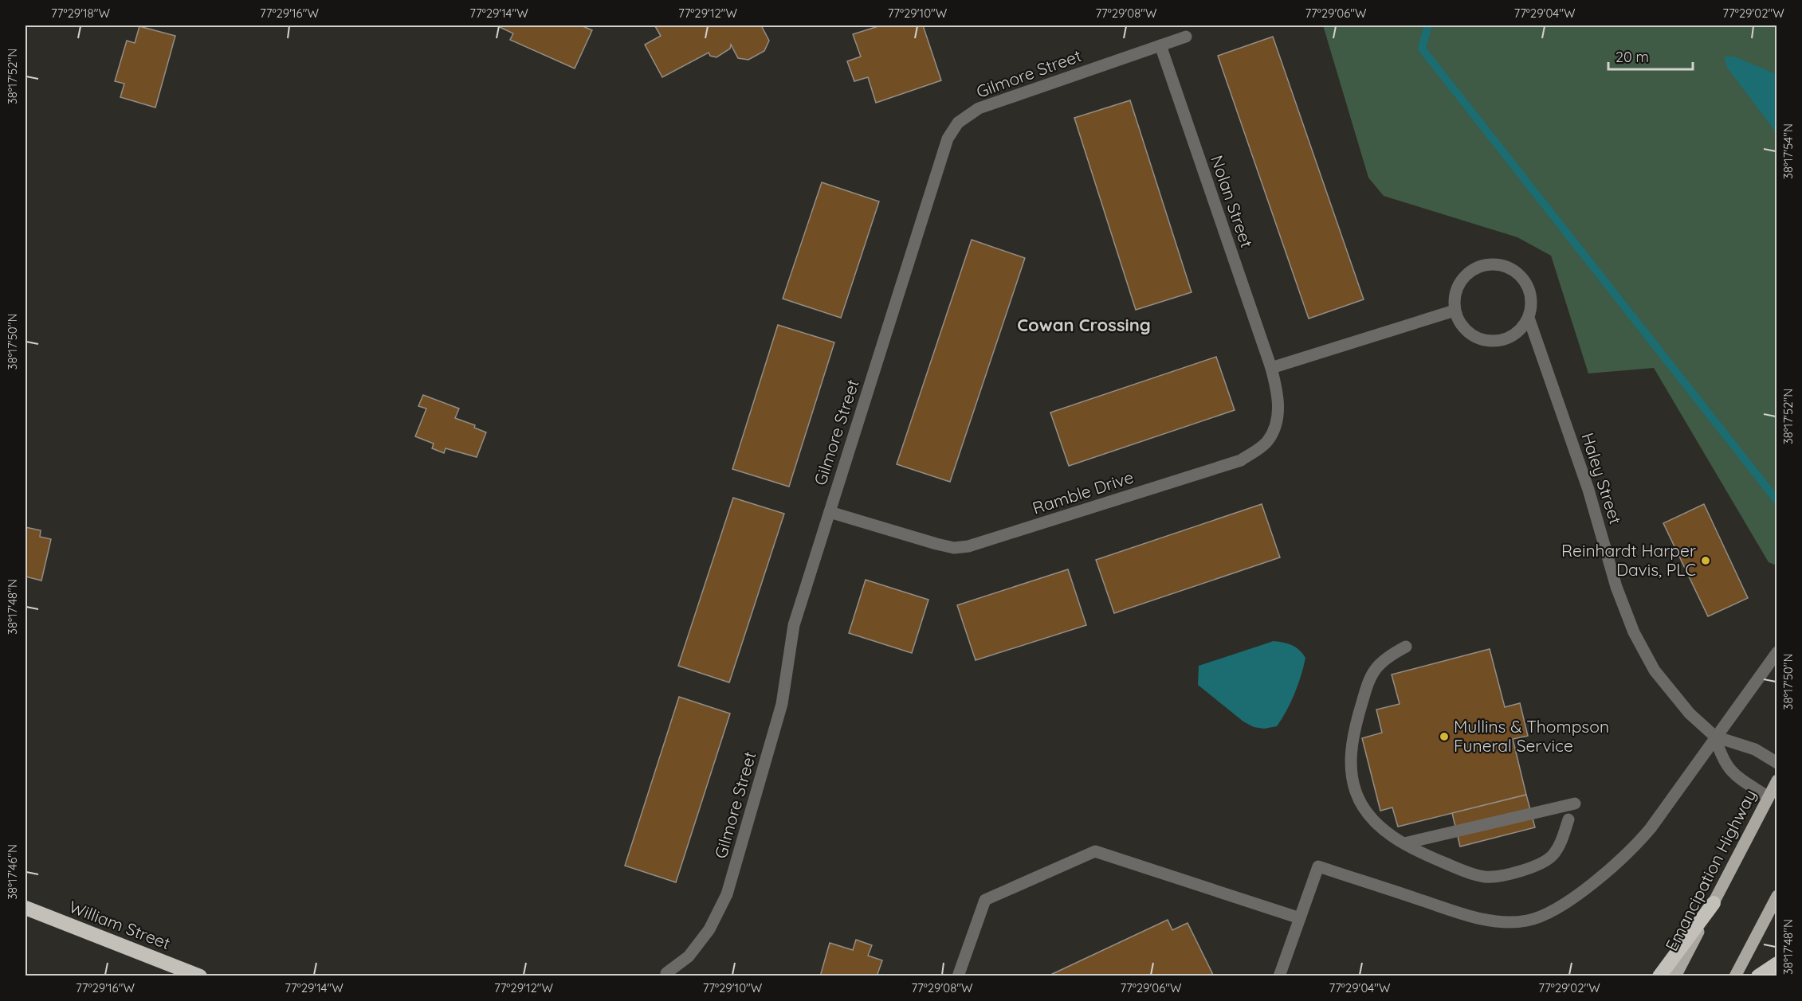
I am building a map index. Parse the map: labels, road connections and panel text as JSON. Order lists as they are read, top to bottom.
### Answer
{
  "streets": {
    "highway": ["William Street"],
    "main road": ["Emancipation Highway"],
    "street": [
      "Gilmore Street",
      "Nolan Street",
      "Haley Street",
      "Ramble Drive"
    ]
  },
  "crossings": [
    ["Gilmore Street", "Nolan Street"],
    ["Gilmore Street", "Ramble Drive"],
    ["Nolan Street", "Ramble Drive"],
    ["Haley Street", "Emancipation Highway"]
  ],
  "districts": ["Cowan Crossing"],
  "places": ["Reinhardt Harper Davis, PLC", "Mullins & Thompson Funeral Service"],
  "scale_bar": "20 m",
  "coordinates": [
    "77°29'18\"W",
    "77°29'16\"W",
    "77°29'14\"W",
    "77°29'12\"W",
    "77°29'10\"W",
    "77°29'08\"W",
    "77°29'06\"W",
    "77°29'04\"W",
    "77°29'02\"W",
    "38°17'52\"N",
    "38°17'54\"N",
    "38°17'50\"N",
    "38°17'48\"N",
    "38°17'46\"N"
  ]
}
